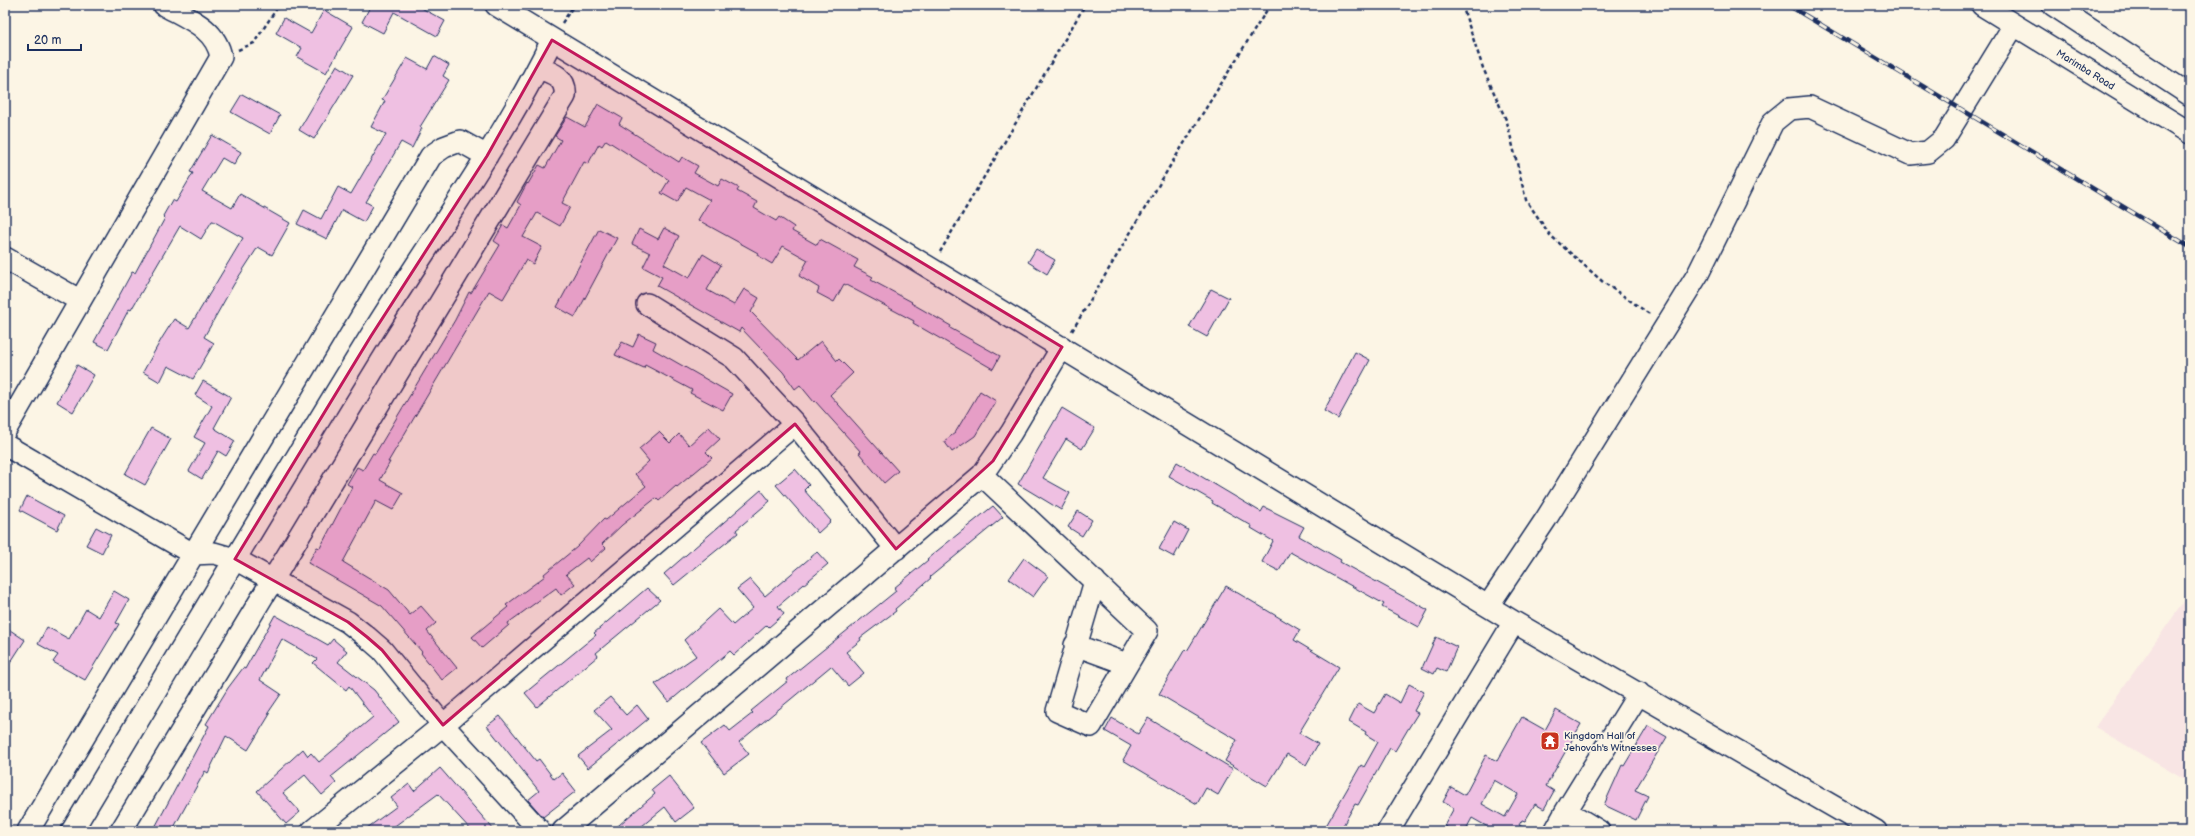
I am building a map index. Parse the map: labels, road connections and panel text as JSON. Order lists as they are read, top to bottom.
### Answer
{
  "streets": {
    "street": ["Marimba Road"]
  },
  "places": {
    "temple": ["Kingdom Hall of Jehovah's Witnesses"]
  },
  "scale_bar": "20 m"
}
